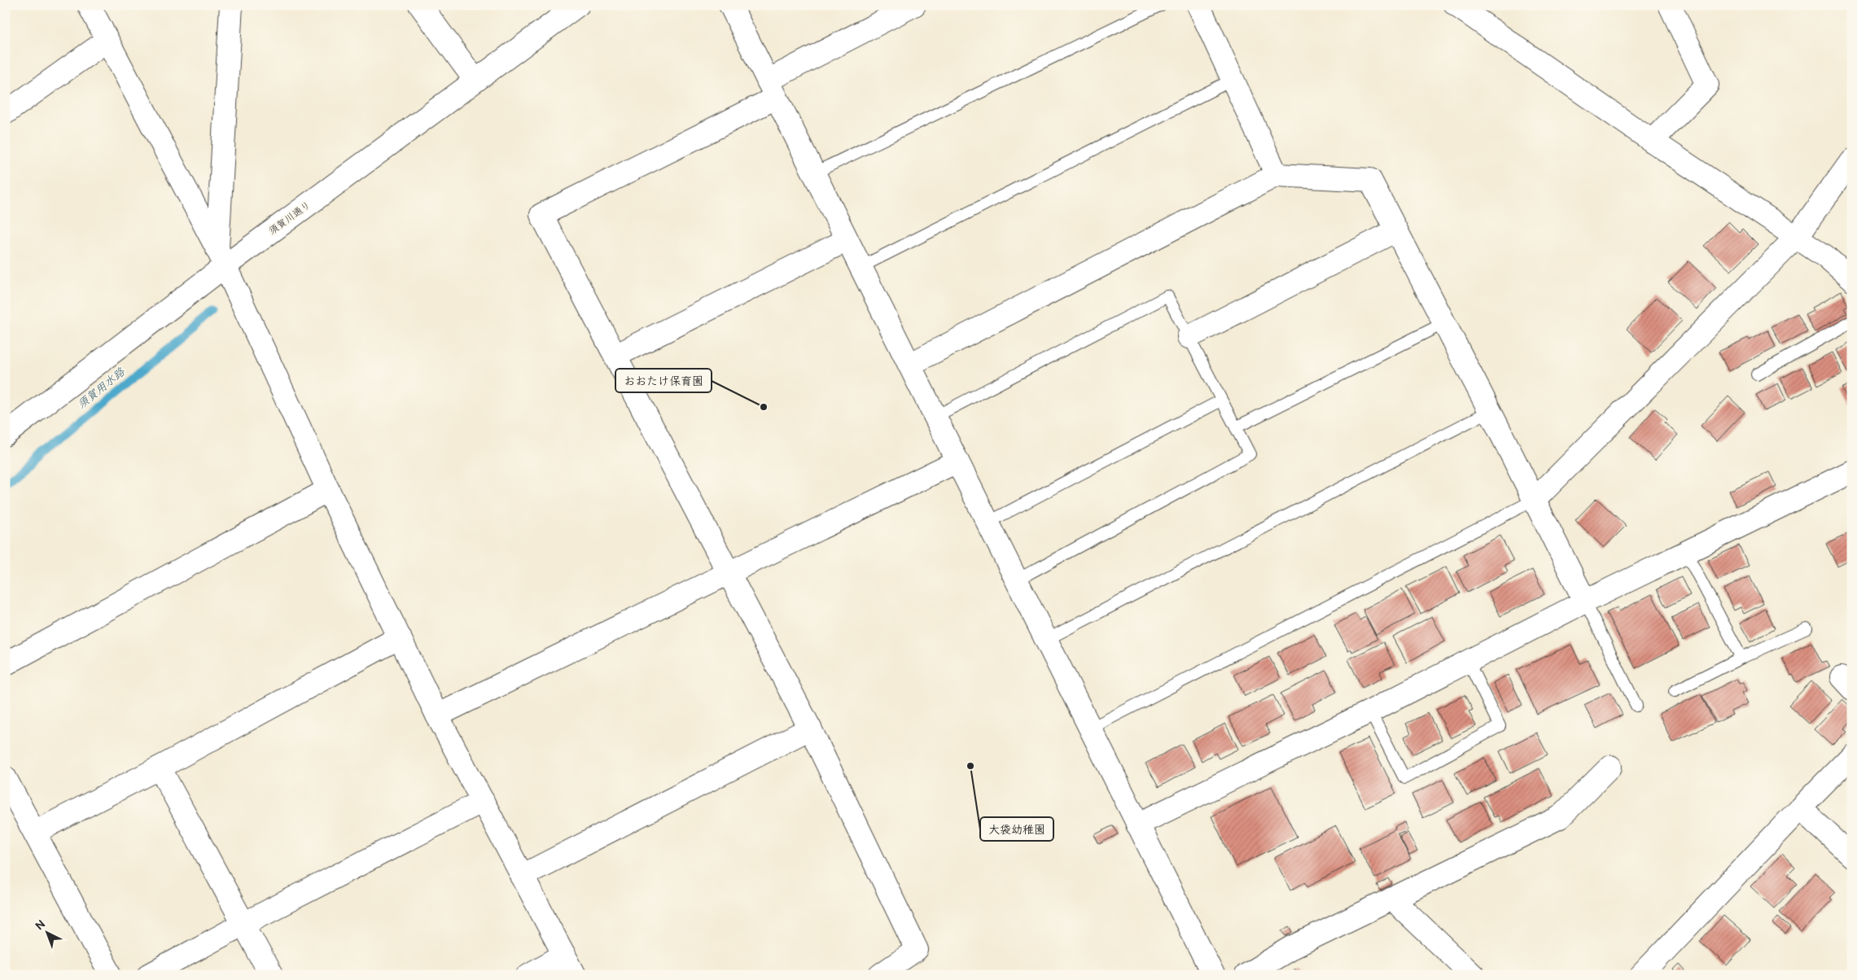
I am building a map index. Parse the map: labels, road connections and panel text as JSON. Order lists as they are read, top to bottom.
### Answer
{
  "streets": {
    "street": ["須賀川通り"]
  },
  "water": ["須賀用水路"],
  "places": ["おおたけ保育園", "大袋幼稚園"],
  "north": "top left"
}
